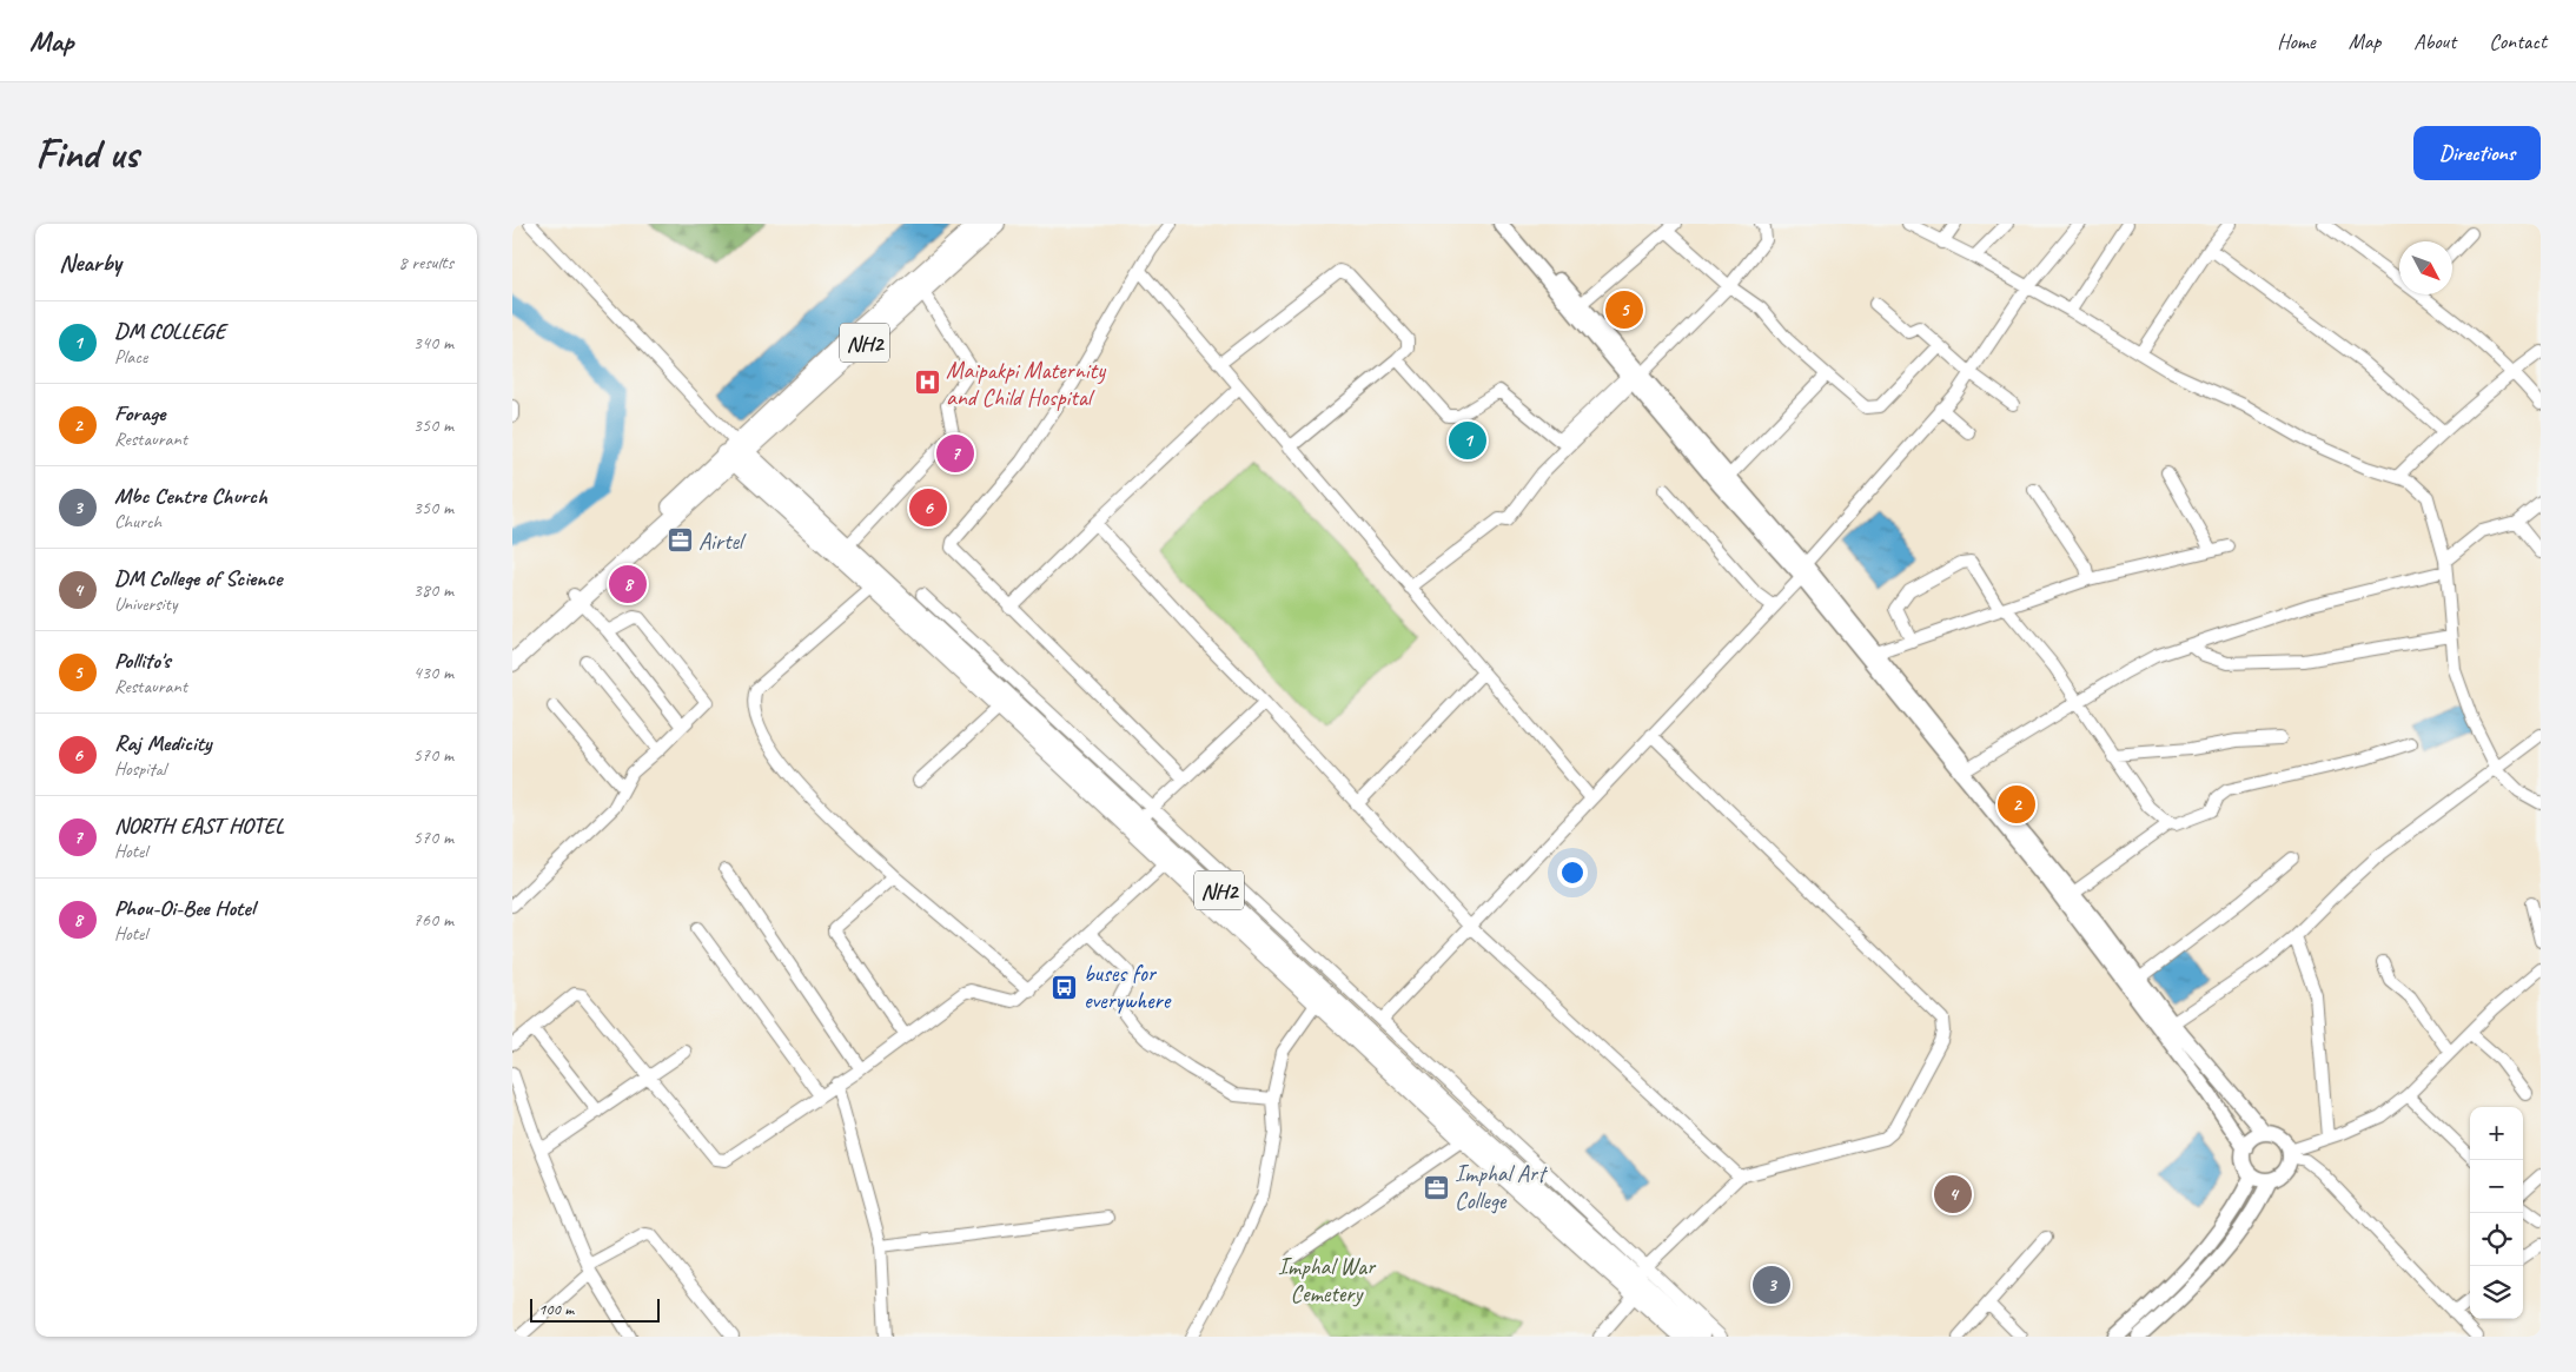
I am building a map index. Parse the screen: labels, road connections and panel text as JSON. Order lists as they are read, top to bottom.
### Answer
{
  "streets": {
    "highway": ["NH2"]
  },
  "parks": ["Imphal War Cemetery"],
  "places": {
    "hospital": ["Maipakpi Maternity and Child Hospital"],
    "office": ["Airtel", "Imphal Art College"],
    "bus stop": ["buses for everywhere"]
  },
  "scale_bar": "100 m",
  "north": "bottom right",
  "page": {
    "header": "Map",
    "nav": [
      "Home",
      "Map",
      "About",
      "Contact"
    ],
    "buttons": "Directions",
    "title": "Find us",
    "heading": ["Nearby", "8 results"],
    "pins": [
      "5",
      "1",
      "7",
      "6",
      "8",
      "2",
      "4",
      "3"
    ],
    "list": [
      {
        "mark": "1",
        "name": "DM COLLEGE",
        "note": "Place",
        "value": "340 m"
      },
      {
        "mark": "2",
        "name": "Forage",
        "note": "Restaurant",
        "value": "350 m"
      },
      {
        "mark": "3",
        "name": "Mbc Centre Church",
        "note": "Church",
        "value": "350 m"
      },
      {
        "mark": "4",
        "name": "DM College of Science",
        "note": "University",
        "value": "380 m"
      },
      {
        "mark": "5",
        "name": "Pollito's",
        "note": "Restaurant",
        "value": "430 m"
      },
      {
        "mark": "6",
        "name": "Raj Medicity",
        "note": "Hospital",
        "value": "570 m"
      },
      {
        "mark": "7",
        "name": "NORTH EAST HOTEL",
        "note": "Hotel",
        "value": "570 m"
      },
      {
        "mark": "8",
        "name": "Phou-Oi-Bee Hotel",
        "note": "Hotel",
        "value": "760 m"
      }
    ],
    "map_buttons": ["+", "−"],
    "scale": "100 m"
  }
}
